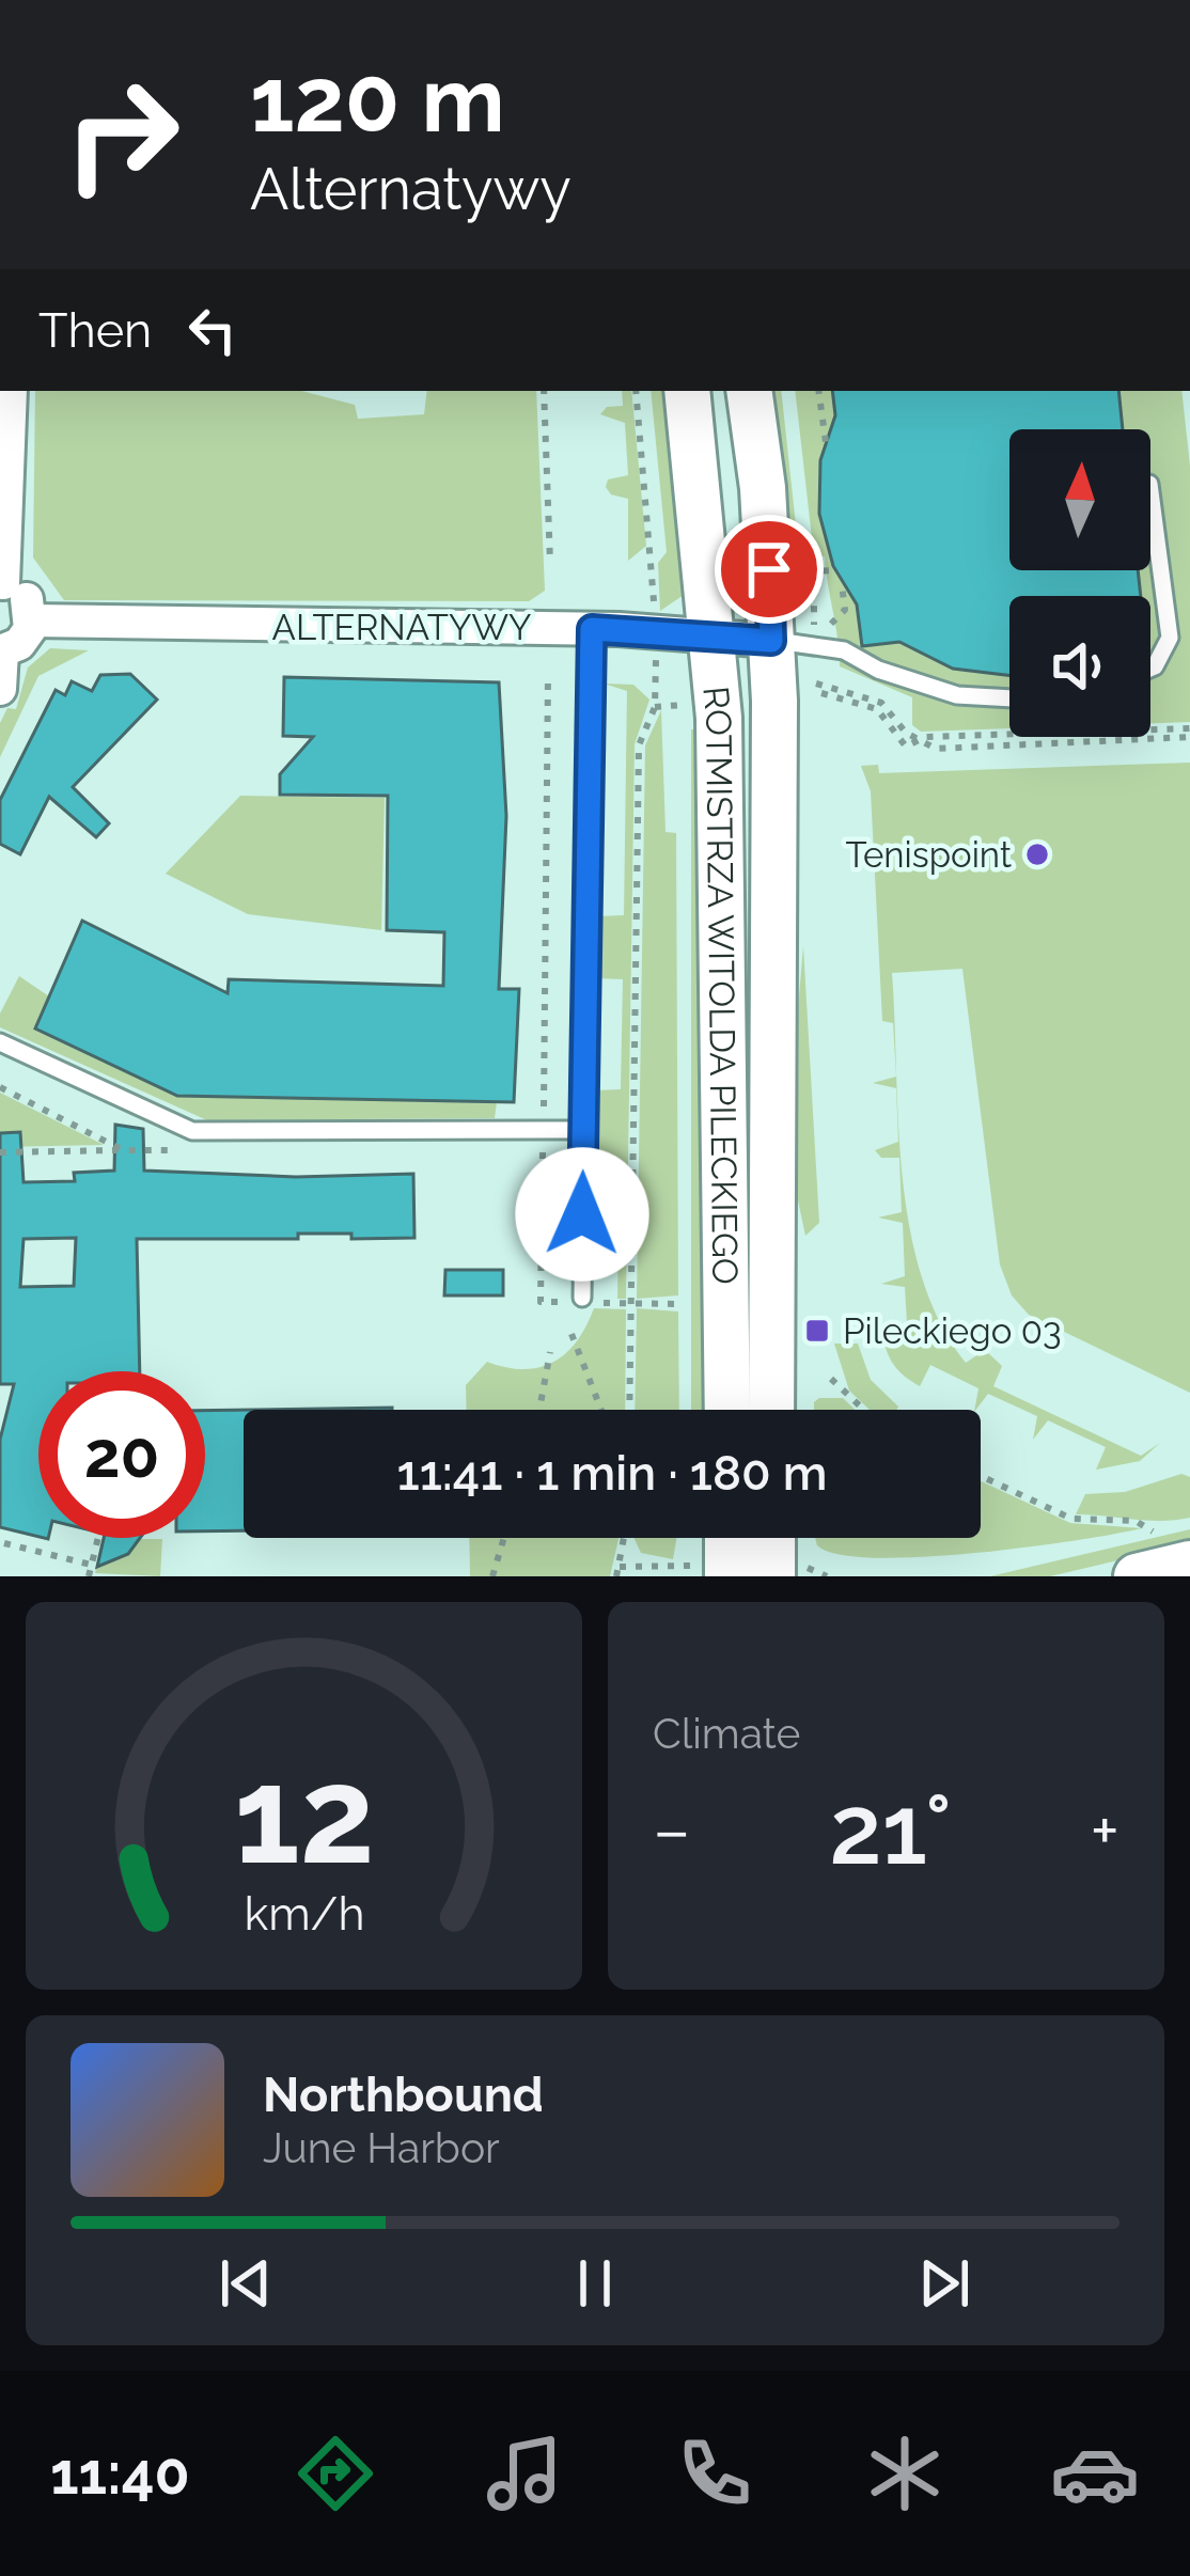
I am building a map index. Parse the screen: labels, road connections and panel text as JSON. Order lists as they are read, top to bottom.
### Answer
{
  "streets": {
    "main road": ["ROTMISTRZA WITOLDA PILECKIEGO"],
    "street": ["ALTERNATYWY"]
  },
  "crossings": [
    ["ALTERNATYWY", "ROTMISTRZA WITOLDA PILECKIEGO"]
  ],
  "places": {
    "other": ["Tenispoint"],
    "transit": ["Pileckiego 03"]
  },
  "north": "top",
  "page": {
    "turn": ["120 m", "Alternatywy"],
    "then": "Then",
    "limit": "20",
    "trip": "11:41 · 1 min · 180 m",
    "tile": "Climate",
    "heat": ["−", "21°", "+"],
    "song": ["Northbound", "June Harbor"],
    "tabs": "11:40",
    "gauge": ["12", "km/h"]
  }
}
